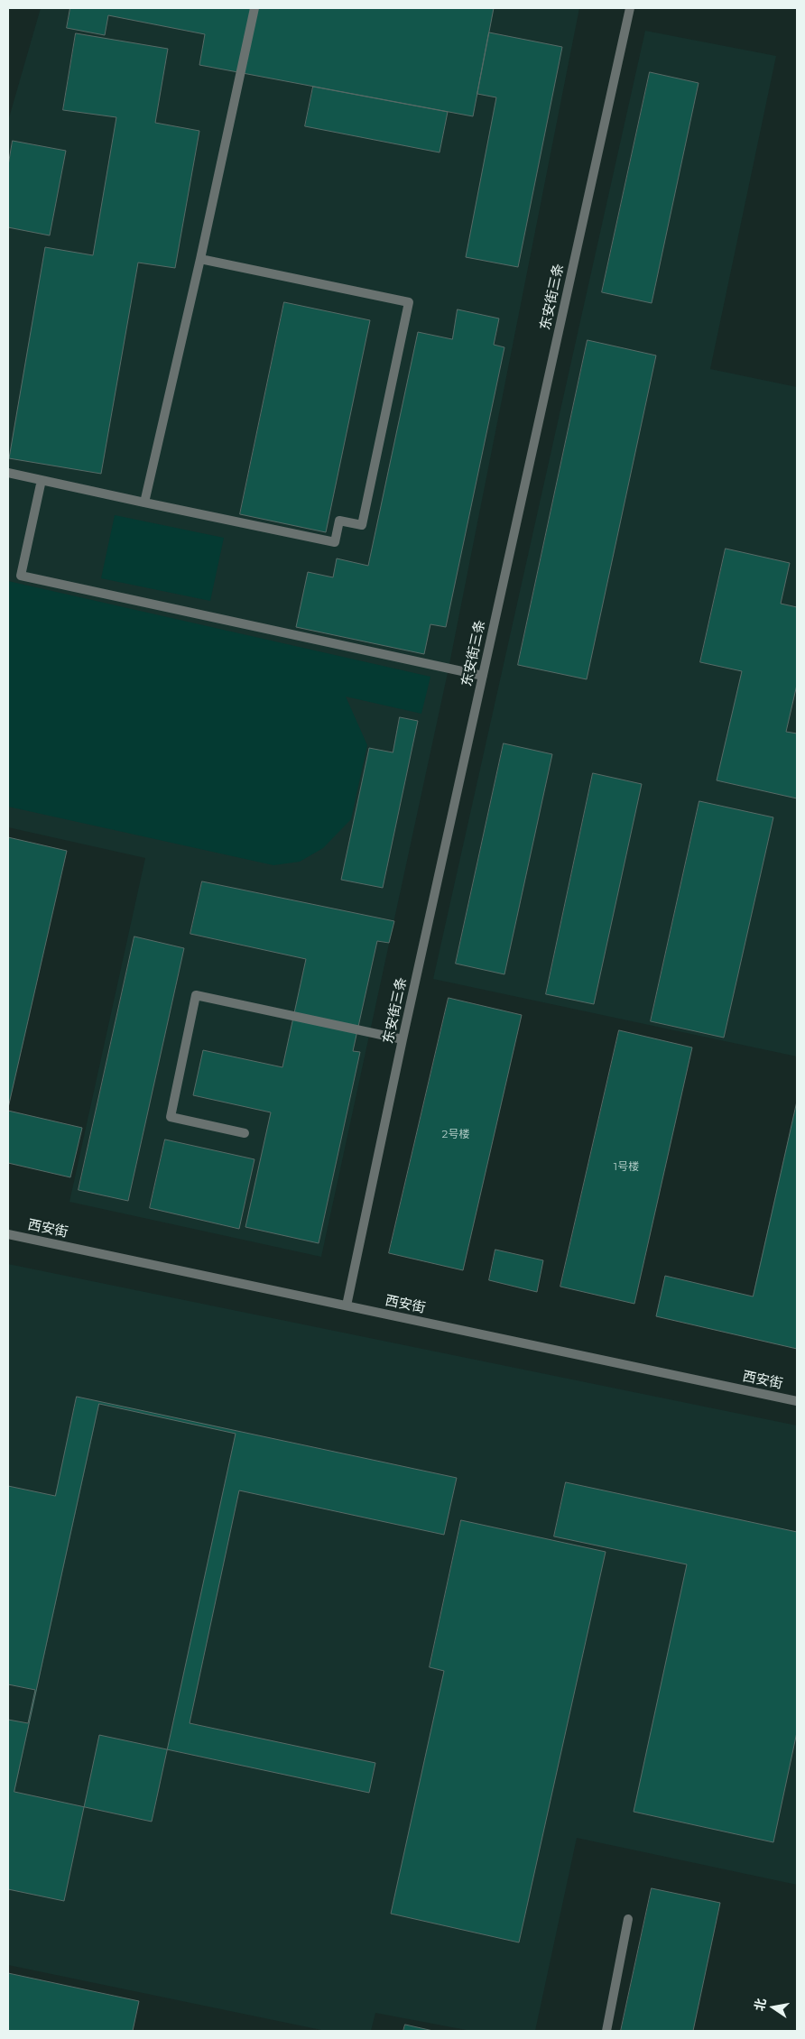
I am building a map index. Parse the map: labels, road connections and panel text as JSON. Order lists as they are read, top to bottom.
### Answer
{
  "streets": {
    "street": ["东安街三条", "西安街"]
  },
  "crossings": [
    ["东安街三条", "西安街"]
  ],
  "house_numbers": ["2号楼", "1号楼"],
  "north": "left"
}
